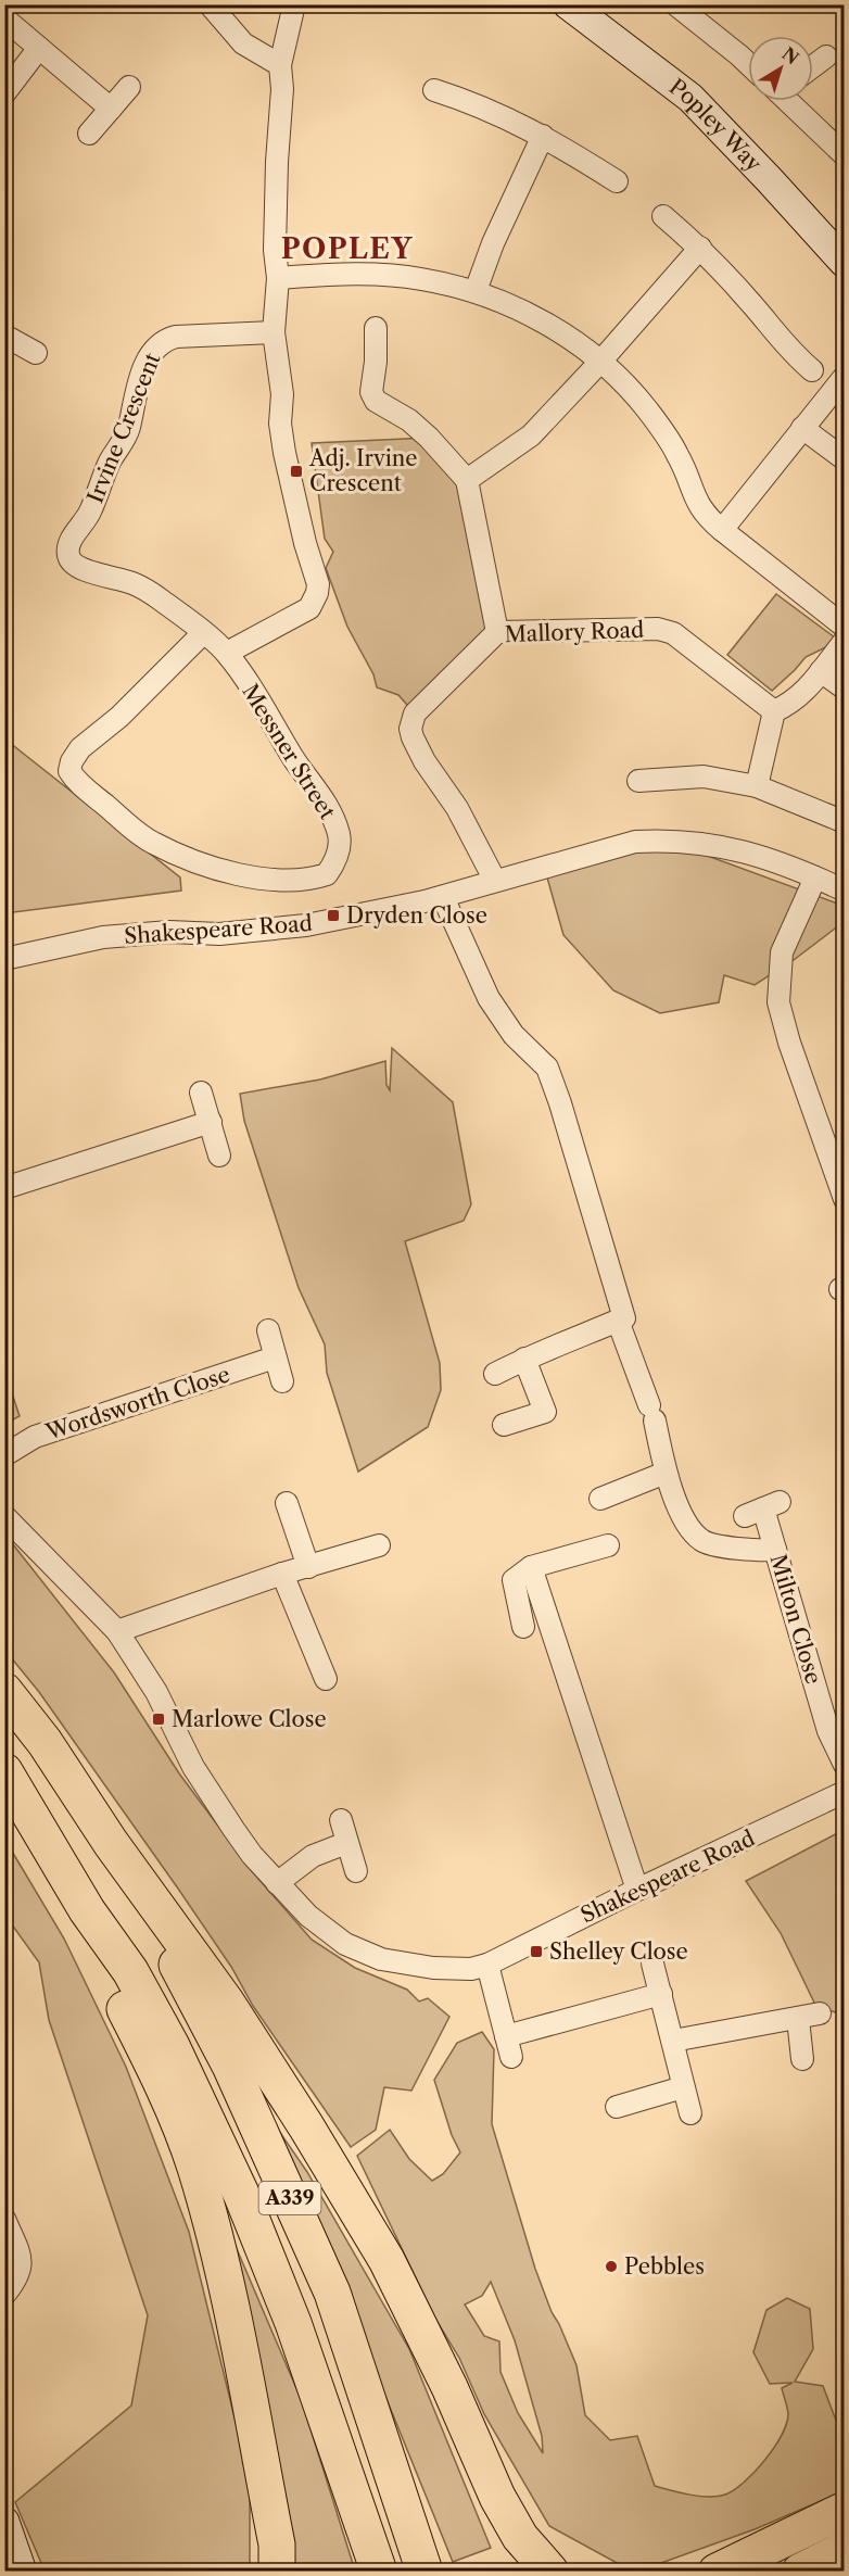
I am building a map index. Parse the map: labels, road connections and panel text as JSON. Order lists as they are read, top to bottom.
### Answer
{
  "streets": {
    "highway": ["A339"],
    "street": [
      "Popley Way",
      "Irvine Crescent",
      "Mallory Road",
      "Messner Street",
      "Shakespeare Road",
      "Wordsworth Close",
      "Milton Close"
    ]
  },
  "crossings": [
    ["Irvine Crescent", "Messner Street"],
    ["Mallory Road", "Shakespeare Road"]
  ],
  "districts": ["POPLEY"],
  "places": {
    "transit": [
      "Adj. Irvine Crescent",
      "Dryden Close",
      "Marlowe Close",
      "Shelley Close"
    ],
    "other": ["Pebbles"]
  },
  "north": "top right"
}
